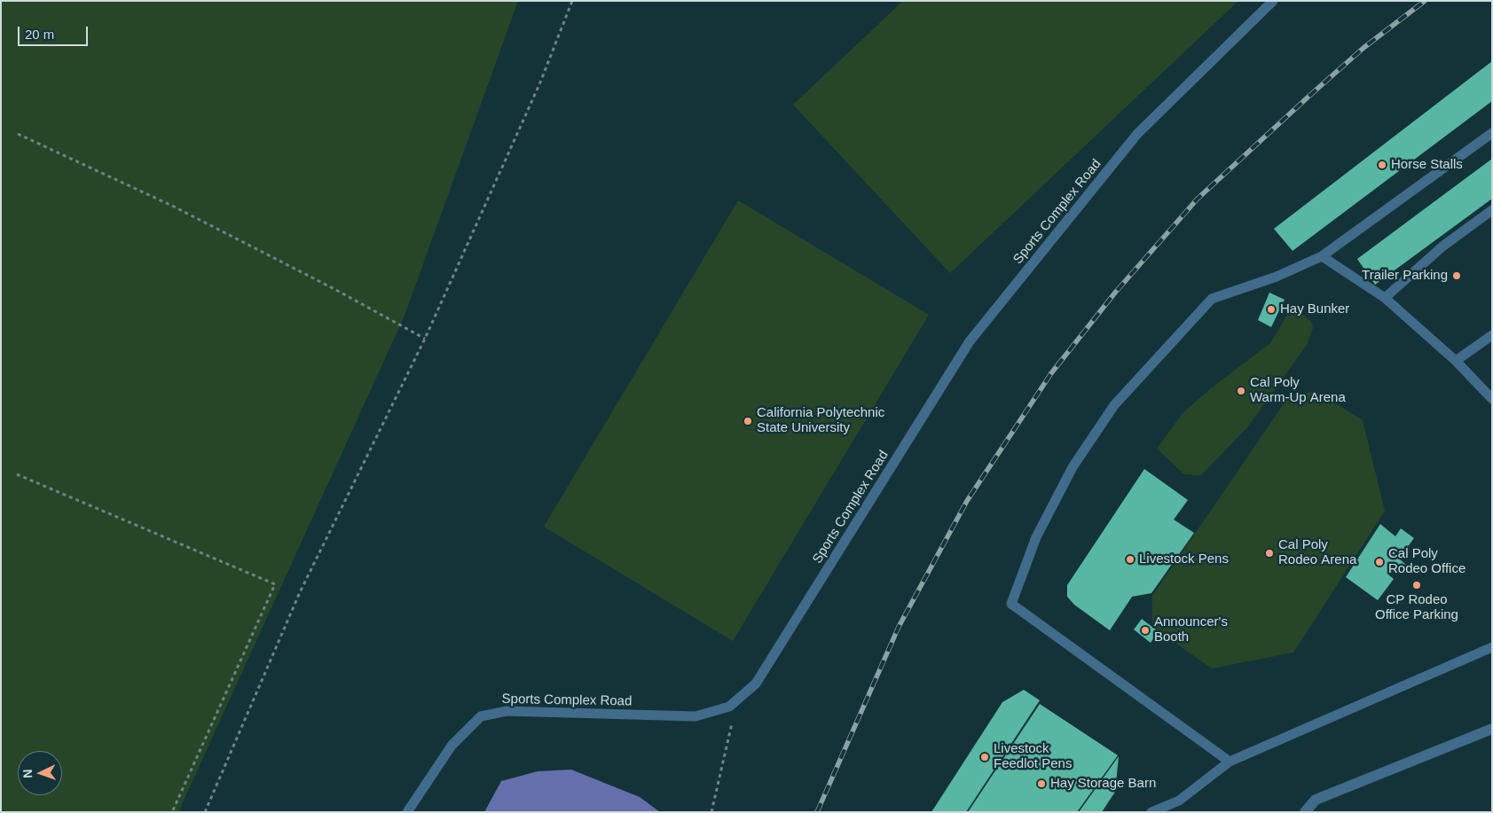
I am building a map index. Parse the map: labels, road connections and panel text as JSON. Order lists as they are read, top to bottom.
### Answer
{
  "streets": {
    "lane": ["Sports Complex Road"]
  },
  "places": [
    "Horse Stalls",
    "Trailer Parking",
    "Hay Bunker",
    "Cal Poly Warm-Up Arena",
    "California Polytechnic State University",
    "Cal Poly Rodeo Arena",
    "Livestock Pens",
    "Cal Poly Rodeo Office",
    "CP Rodeo Office Parking",
    "Announcer's Booth",
    "Livestock Feedlot Pens",
    "Hay Storage Barn"
  ],
  "scale_bar": "20 m",
  "north": "left"
}
